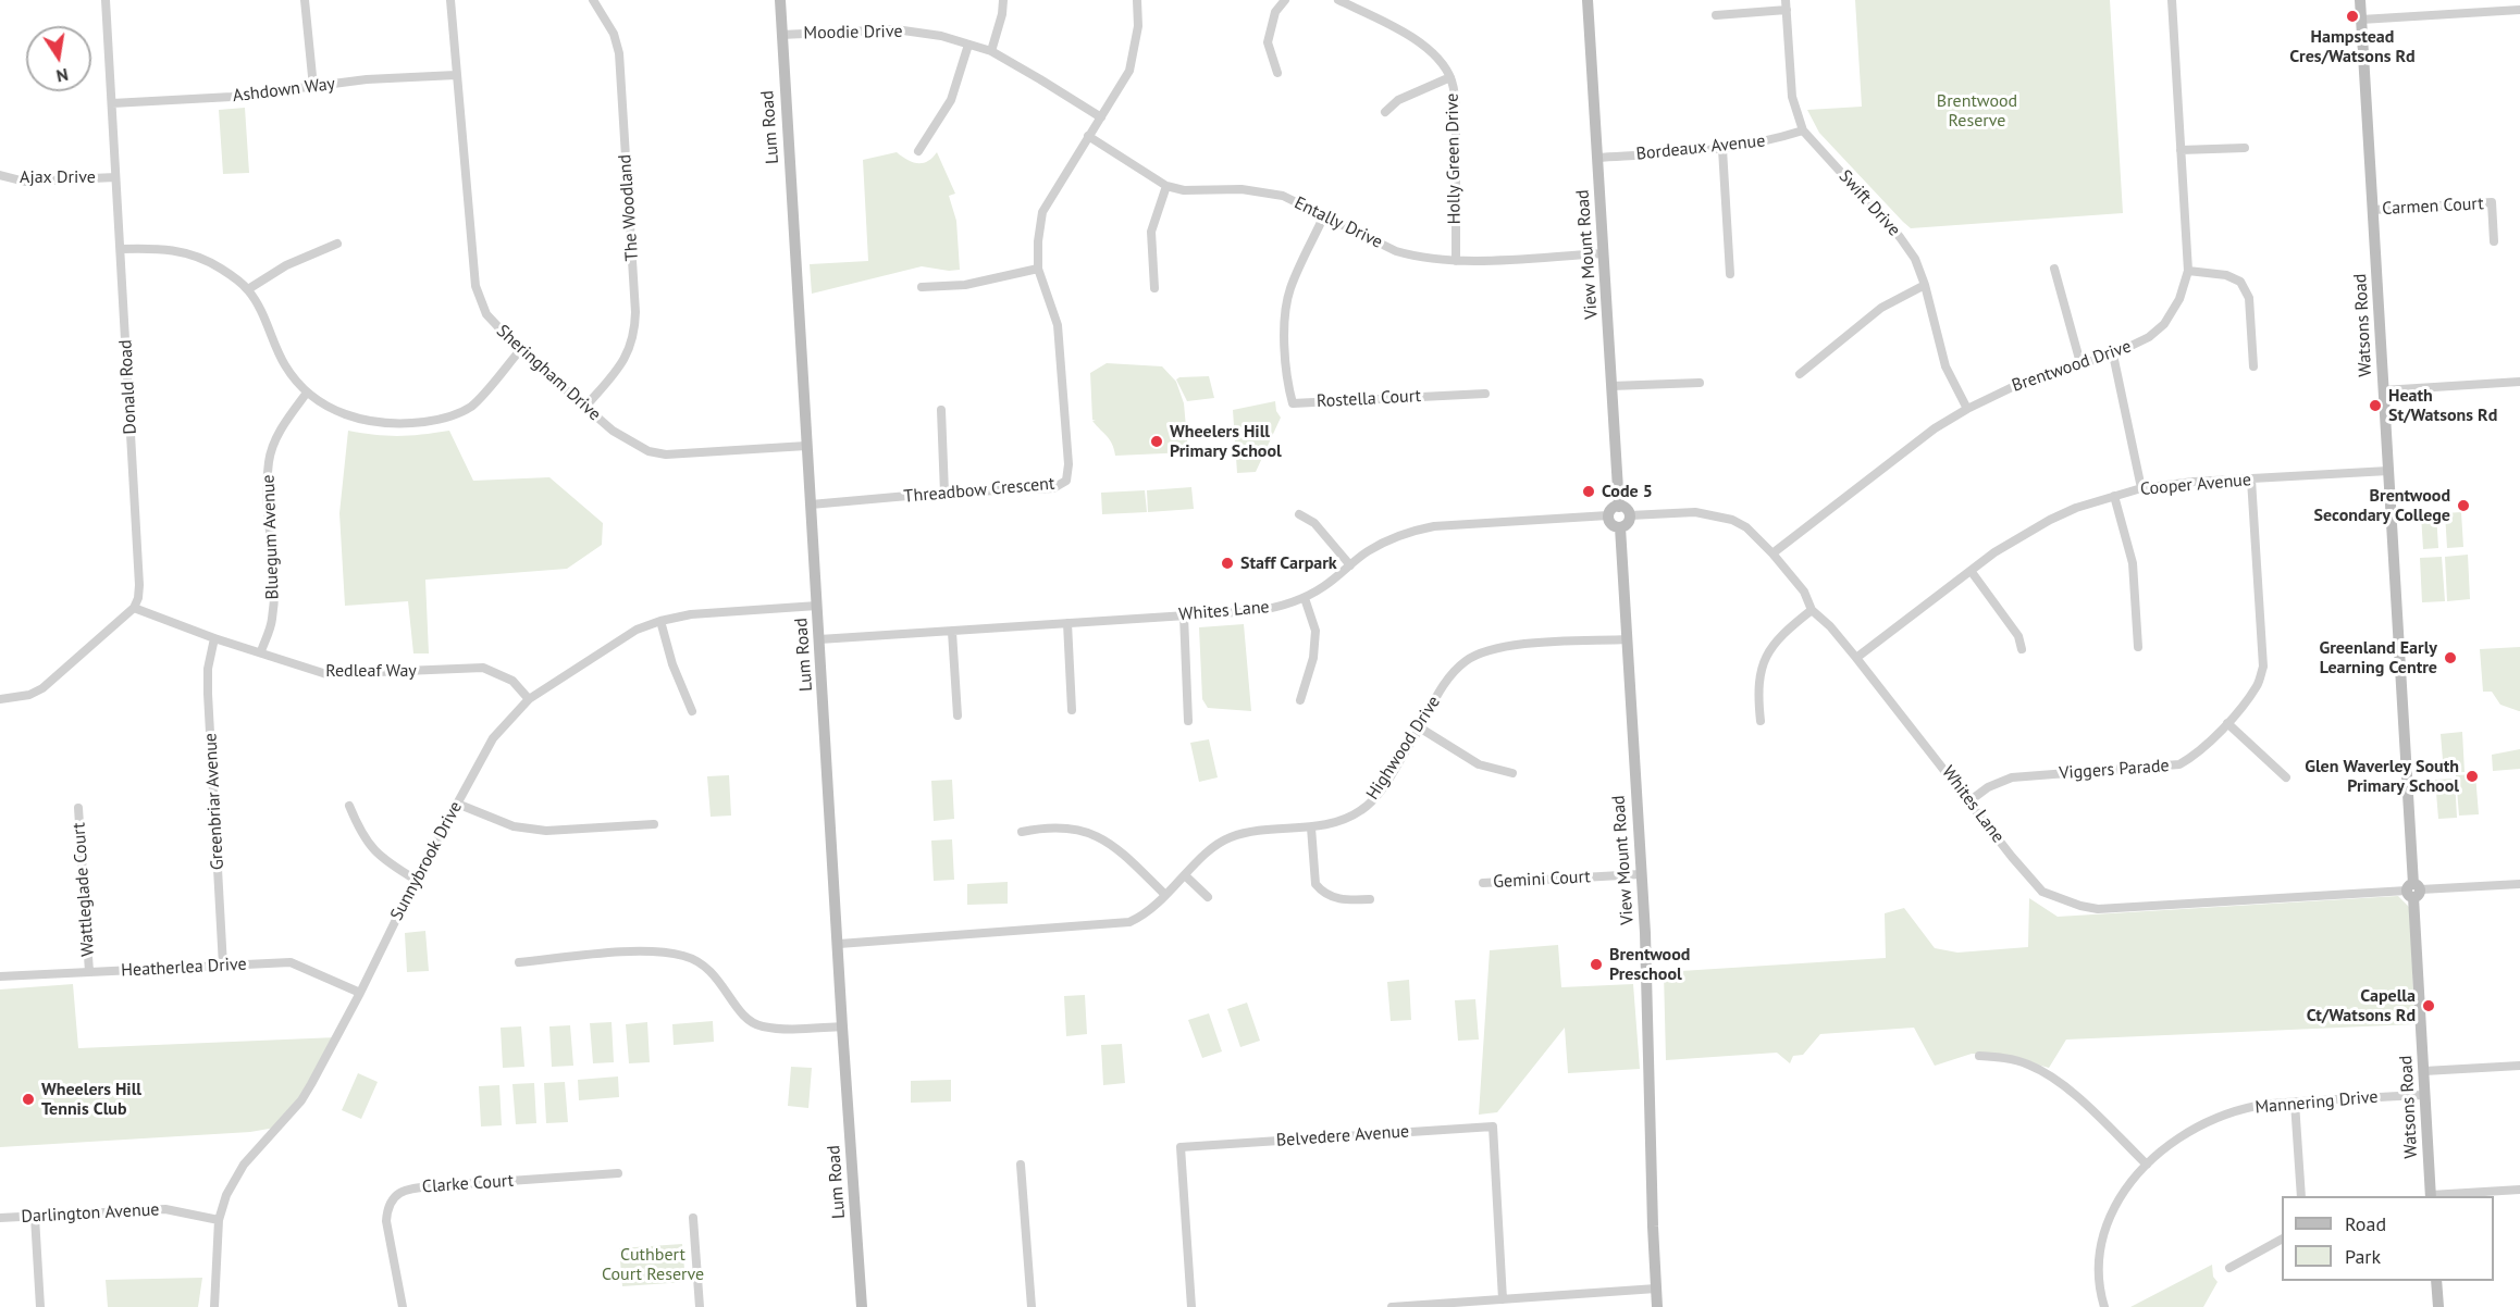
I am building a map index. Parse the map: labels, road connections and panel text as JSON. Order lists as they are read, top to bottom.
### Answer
{
  "streets": {
    "street": [
      "Moodie Drive",
      "Ashdown Way",
      "Lum Road",
      "Bordeaux Avenue",
      "Holly Green Drive",
      "Ajax Drive",
      "Swift Drive",
      "Carmen Court",
      "The Woodland",
      "Entally Drive",
      "View Mount Road",
      "Watsons Road",
      "Brentwood Drive",
      "Sheringham Drive",
      "Donald Road",
      "Rostella Court",
      "Cooper Avenue",
      "Threadbow Crescent",
      "Bluegum Avenue",
      "Whites Lane",
      "Redleaf Way",
      "Highwood Drive",
      "Viggers Parade",
      "Greenbriar Avenue",
      "Sunnybrook Drive",
      "Gemini Court",
      "Wattleglade Court",
      "Heatherlea Drive",
      "Mannering Drive",
      "Belvedere Avenue",
      "Clarke Court",
      "Darlington Avenue"
    ]
  },
  "crossings": [
    ["Moodie Drive", "Lum Road"],
    ["Moodie Drive", "Threadbow Crescent"],
    ["Ashdown Way", "Sheringham Drive"],
    ["Ashdown Way", "Donald Road"],
    ["Lum Road", "Sheringham Drive"],
    ["Lum Road", "Threadbow Crescent"],
    ["Lum Road", "Whites Lane"],
    ["Lum Road", "Highwood Drive"],
    ["Lum Road", "Sunnybrook Drive"],
    ["Bordeaux Avenue", "Swift Drive"],
    ["Bordeaux Avenue", "View Mount Road"],
    ["Holly Green Drive", "Entally Drive"],
    ["Ajax Drive", "Donald Road"],
    ["Swift Drive", "Brentwood Drive"],
    ["Carmen Court", "Watsons Road"],
    ["The Woodland", "Sheringham Drive"],
    ["Entally Drive", "View Mount Road"],
    ["Entally Drive", "Rostella Court"],
    ["Entally Drive", "Threadbow Crescent"],
    ["View Mount Road", "Whites Lane"],
    ["View Mount Road", "Highwood Drive"],
    ["View Mount Road", "Gemini Court"],
    ["Watsons Road", "Cooper Avenue"],
    ["Watsons Road", "Whites Lane"],
    ["Watsons Road", "Mannering Drive"],
    ["Brentwood Drive", "Whites Lane"],
    ["Donald Road", "Redleaf Way"],
    ["Cooper Avenue", "Whites Lane"],
    ["Cooper Avenue", "Viggers Parade"],
    ["Bluegum Avenue", "Redleaf Way"],
    ["Whites Lane", "Viggers Parade"],
    ["Redleaf Way", "Greenbriar Avenue"],
    ["Redleaf Way", "Sunnybrook Drive"],
    ["Greenbriar Avenue", "Heatherlea Drive"],
    ["Sunnybrook Drive", "Heatherlea Drive"],
    ["Sunnybrook Drive", "Darlington Avenue"],
    ["Wattleglade Court", "Heatherlea Drive"]
  ],
  "parks": ["Brentwood Reserve", "Cuthbert Court Reserve"],
  "places": [
    "Hampstead Cres/Watsons Rd",
    "Heath St/Watsons Rd",
    "Wheelers Hill Primary School",
    "Code 5",
    "Brentwood Secondary College",
    "Staff Carpark",
    "Greenland Early Learning Centre",
    "Glen Waverley South Primary School",
    "Brentwood Preschool",
    "Capella Ct/Watsons Rd",
    "Wheelers Hill Tennis Club"
  ],
  "legend": ["Road", "Park"],
  "north": "bottom"
}
